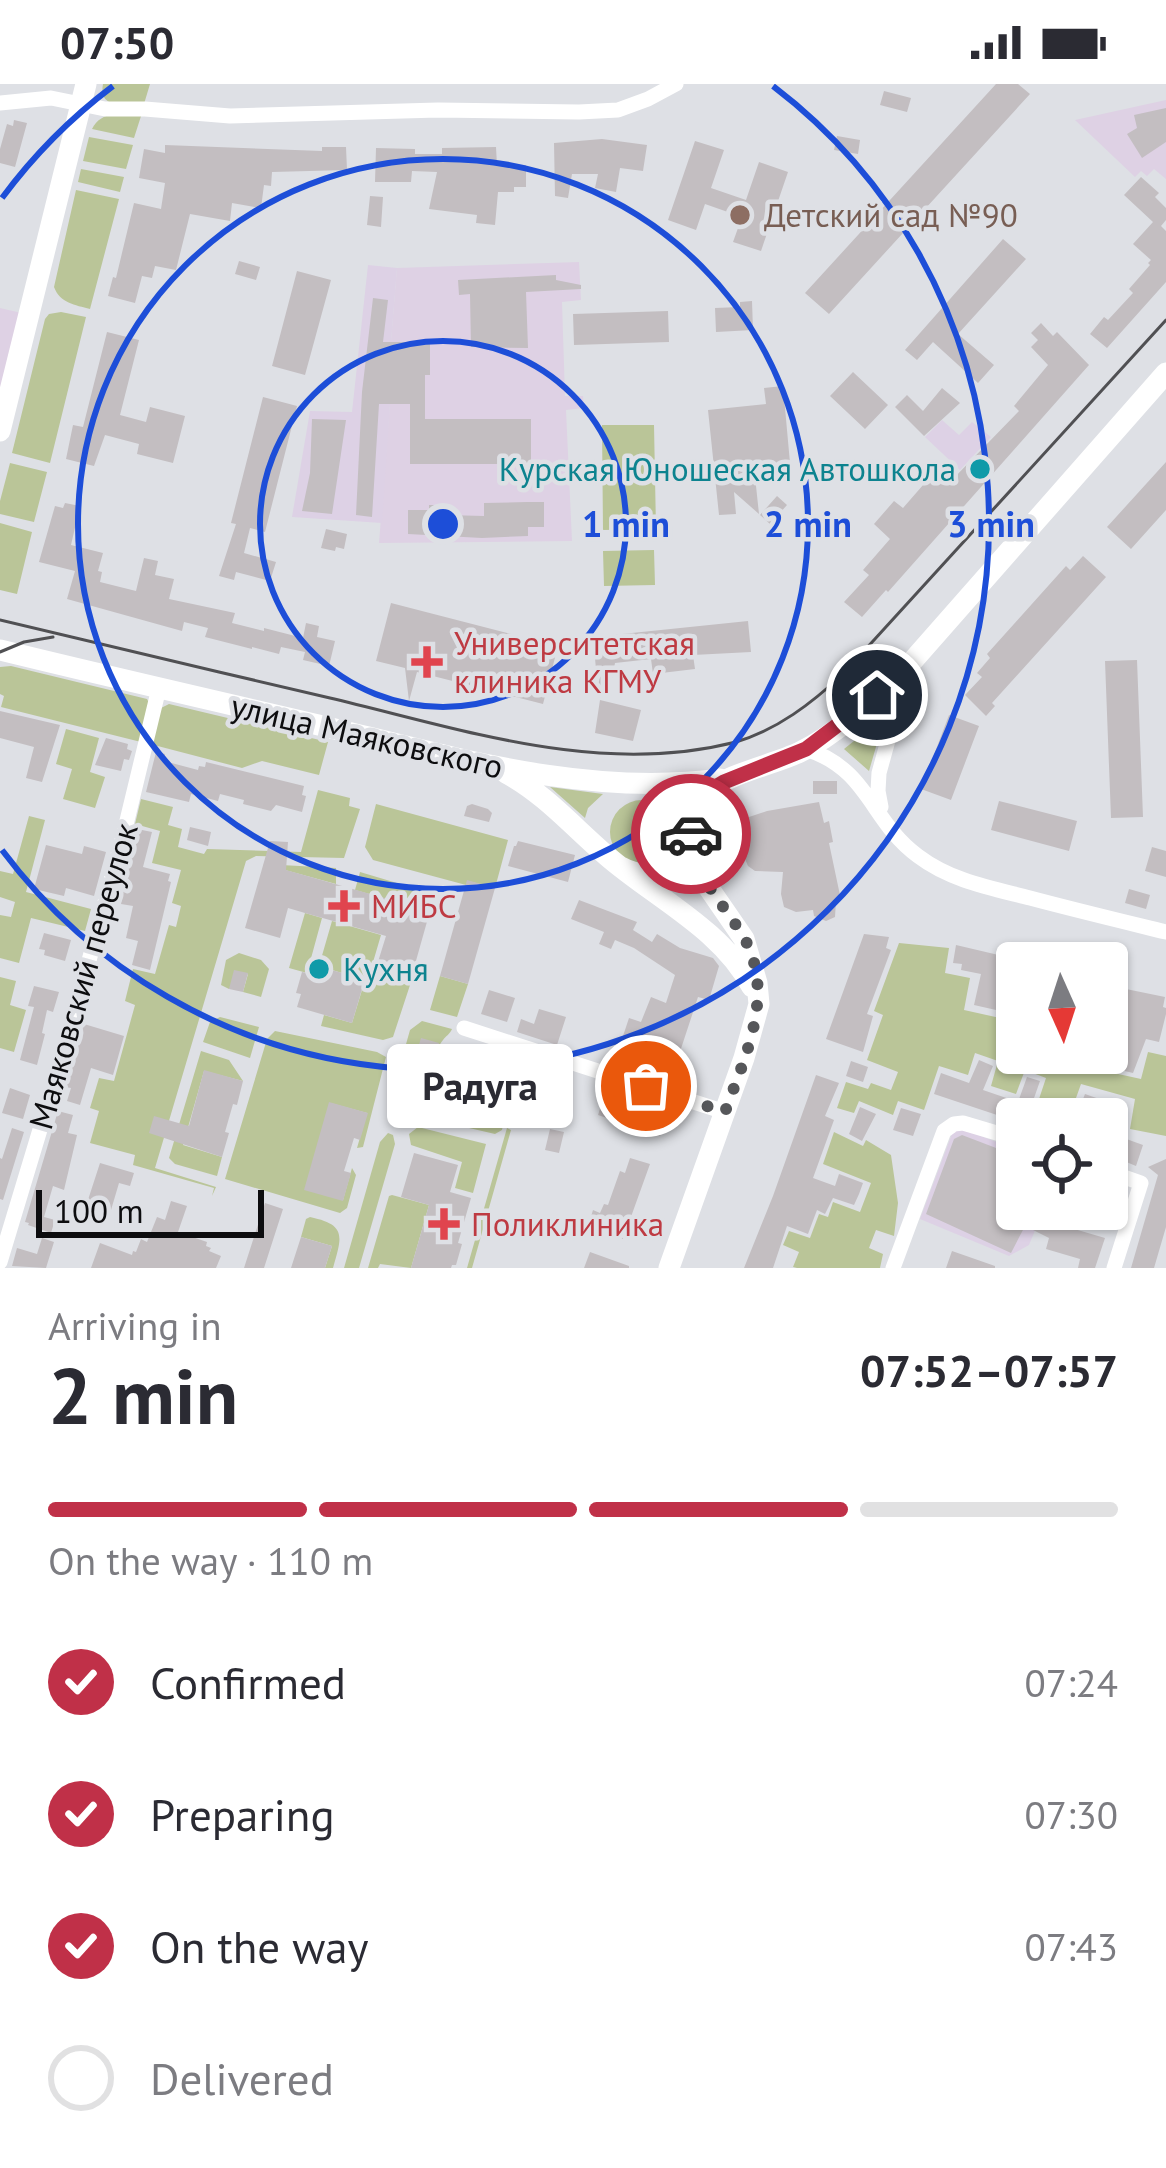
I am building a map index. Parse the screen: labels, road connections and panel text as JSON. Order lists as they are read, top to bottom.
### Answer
{
  "streets": {
    "main road": ["улица Маяковского"],
    "street": ["Маяковский переулок"]
  },
  "crossings": [
    ["улица Маяковского", "Маяковский переулок"]
  ],
  "places": {
    "other": [
      "Детский сад №90",
      "Курская Юношеская Автошкола",
      "Кухня",
      "Радуга"
    ],
    "health": ["Университетская клиника КГМУ", "МИБС", "Поликлиника"]
  },
  "scale_bar": "100 m",
  "north": "bottom",
  "page": {
    "status": "07:50",
    "bubble": "Радуга",
    "scale": "100 m",
    "heading": ["2 min", "Arriving in", "07:52–07:57"],
    "bar": "On the way · 110 m",
    "list": [
      ["Confirmed", "07:24"],
      ["Preparing", "07:30"],
      ["On the way", "07:43"],
      "Delivered"
    ]
  },
  "rings": ["1 min", "2 min", "3 min"]
}
